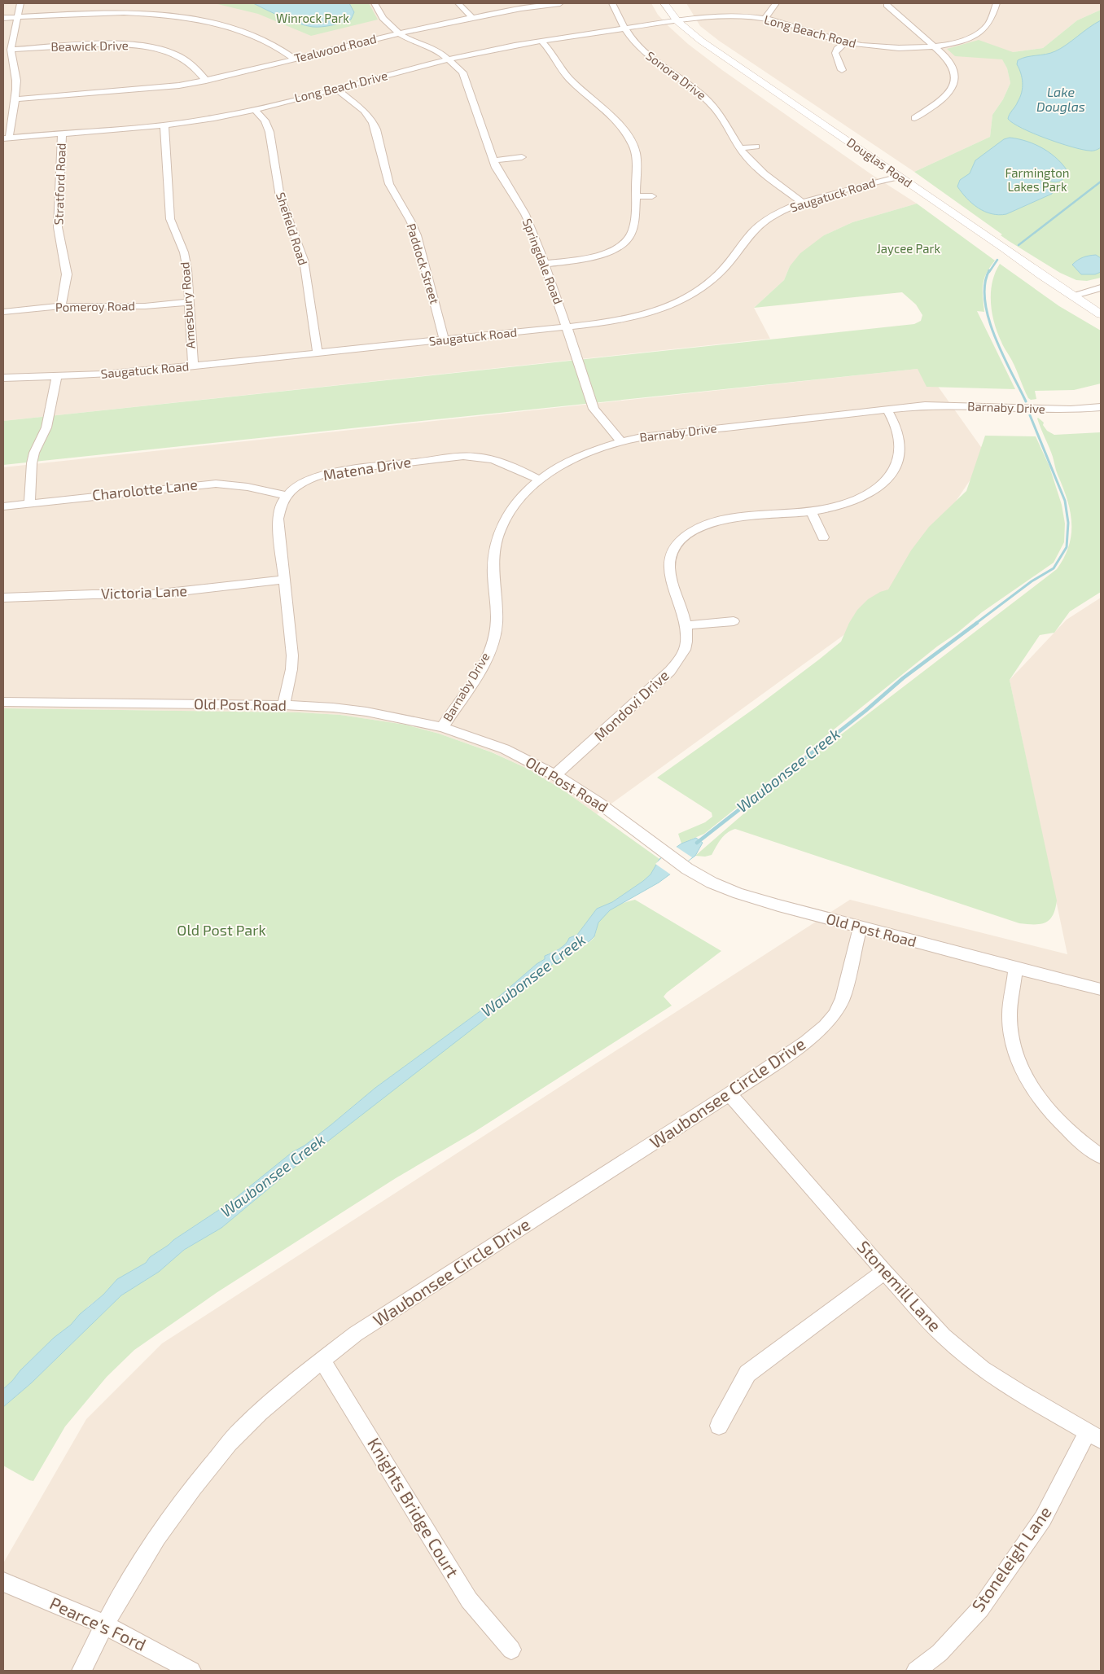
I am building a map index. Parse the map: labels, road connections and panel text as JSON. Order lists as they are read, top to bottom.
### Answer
{
  "streets": {
    "street": [
      "Long Beach Road",
      "Beawick Drive",
      "Tealwood Road",
      "Sonora Drive",
      "Long Beach Drive",
      "Douglas Road",
      "Stratford Road",
      "Saugatuck Road",
      "Shefield Road",
      "Springdale Road",
      "Paddock Street",
      "Amesbury Road",
      "Pomeroy Road",
      "Barnaby Drive",
      "Matena Drive",
      "Charolotte Lane",
      "Victoria Lane",
      "Old Post Road",
      "Mondovi Drive",
      "Waubonsee Circle Drive",
      "Stonemill Lane",
      "Knights Bridge Court",
      "Stoneleigh Lane",
      "Pearce's Ford"
    ]
  },
  "crossings": [
    ["Long Beach Road", "Long Beach Drive"],
    ["Long Beach Road", "Douglas Road"],
    ["Beawick Drive", "Tealwood Road"],
    ["Tealwood Road", "Springdale Road"],
    ["Sonora Drive", "Long Beach Drive"],
    ["Sonora Drive", "Saugatuck Road"],
    ["Long Beach Drive", "Douglas Road"],
    ["Long Beach Drive", "Stratford Road"],
    ["Long Beach Drive", "Shefield Road"],
    ["Long Beach Drive", "Springdale Road"],
    ["Long Beach Drive", "Paddock Street"],
    ["Long Beach Drive", "Amesbury Road"],
    ["Douglas Road", "Saugatuck Road"],
    ["Stratford Road", "Pomeroy Road"],
    ["Saugatuck Road", "Shefield Road"],
    ["Saugatuck Road", "Springdale Road"],
    ["Saugatuck Road", "Paddock Street"],
    ["Saugatuck Road", "Amesbury Road"],
    ["Springdale Road", "Barnaby Drive"],
    ["Amesbury Road", "Pomeroy Road"],
    ["Barnaby Drive", "Matena Drive"],
    ["Barnaby Drive", "Old Post Road"],
    ["Barnaby Drive", "Mondovi Drive"],
    ["Matena Drive", "Charolotte Lane"],
    ["Matena Drive", "Victoria Lane"],
    ["Matena Drive", "Old Post Road"],
    ["Old Post Road", "Mondovi Drive"],
    ["Old Post Road", "Waubonsee Circle Drive"],
    ["Waubonsee Circle Drive", "Stonemill Lane"],
    ["Waubonsee Circle Drive", "Knights Bridge Court"],
    ["Waubonsee Circle Drive", "Pearce's Ford"],
    ["Stonemill Lane", "Stoneleigh Lane"]
  ],
  "water": ["Lake Douglas", "Waubonsee Creek"],
  "parks": [
    "Winrock Park",
    "Farmington Lakes Park",
    "Jaycee Park",
    "Old Post Park"
  ]
}
